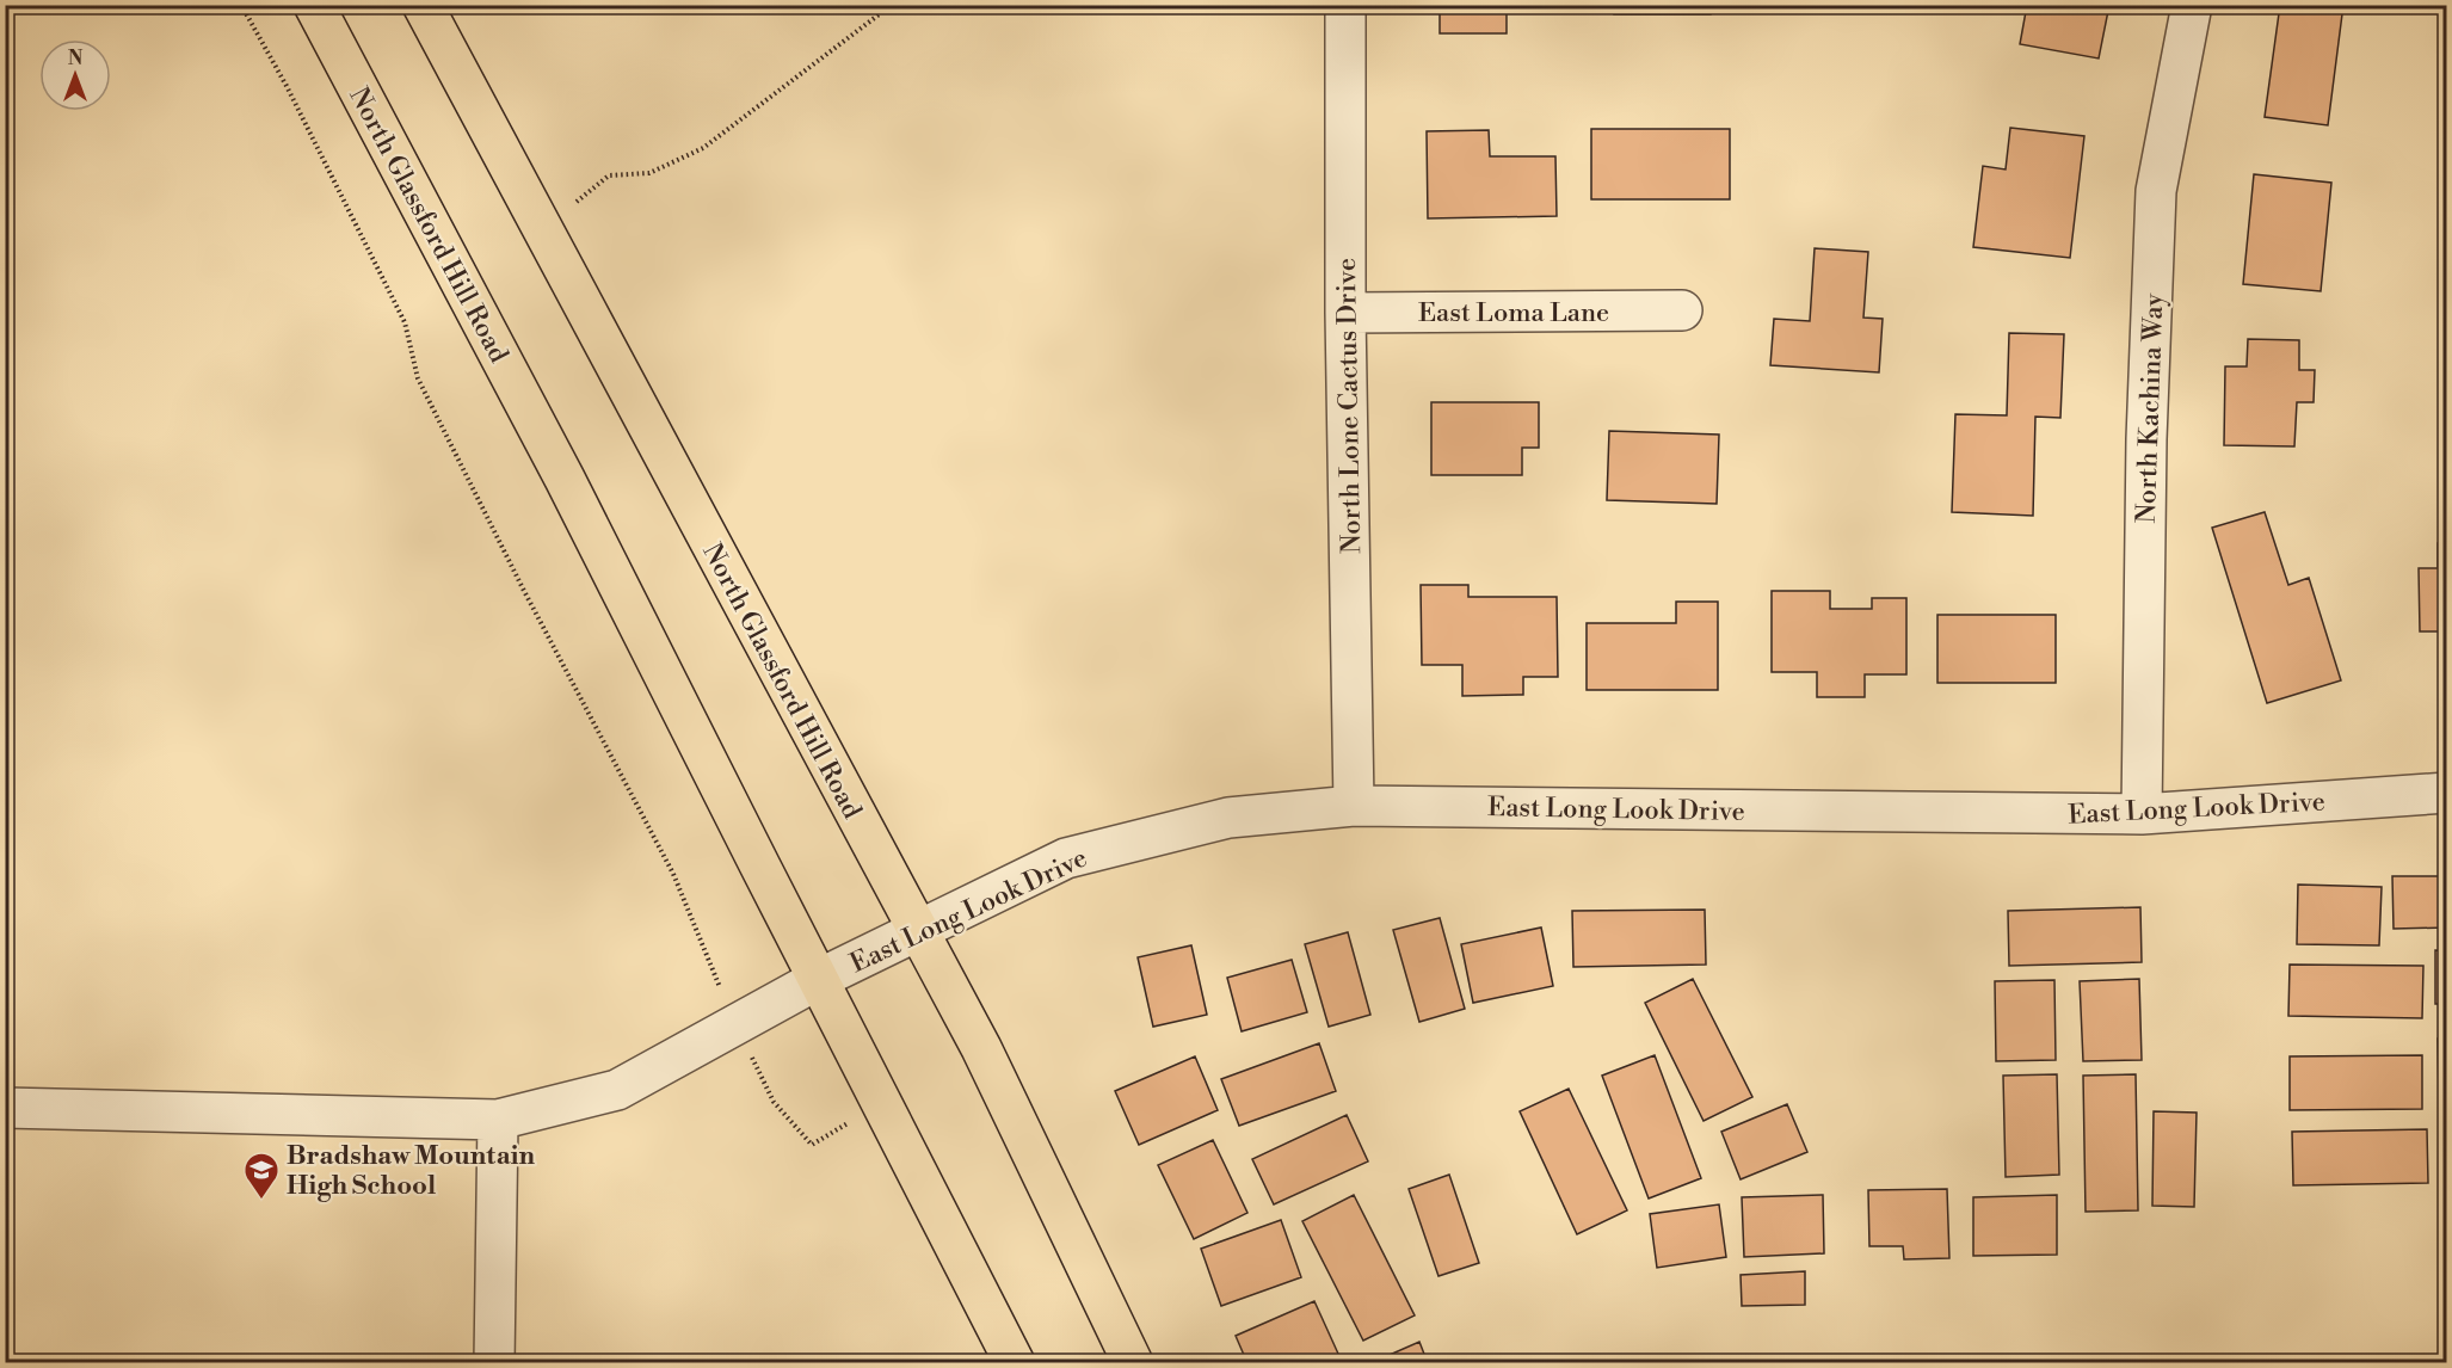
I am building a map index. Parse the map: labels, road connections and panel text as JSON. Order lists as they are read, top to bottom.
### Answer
{
  "streets": {
    "main road": ["North Glassford Hill Road"],
    "street": [
      "East Loma Lane",
      "North Lone Cactus Drive",
      "North Kachina Way",
      "East Long Look Drive"
    ]
  },
  "crossings": [
    ["North Glassford Hill Road", "East Long Look Drive"],
    ["East Loma Lane", "North Lone Cactus Drive"],
    ["North Lone Cactus Drive", "East Long Look Drive"],
    ["North Kachina Way", "East Long Look Drive"]
  ],
  "places": {
    "school or university": ["Bradshaw Mountain High School"]
  },
  "north": "top"
}
